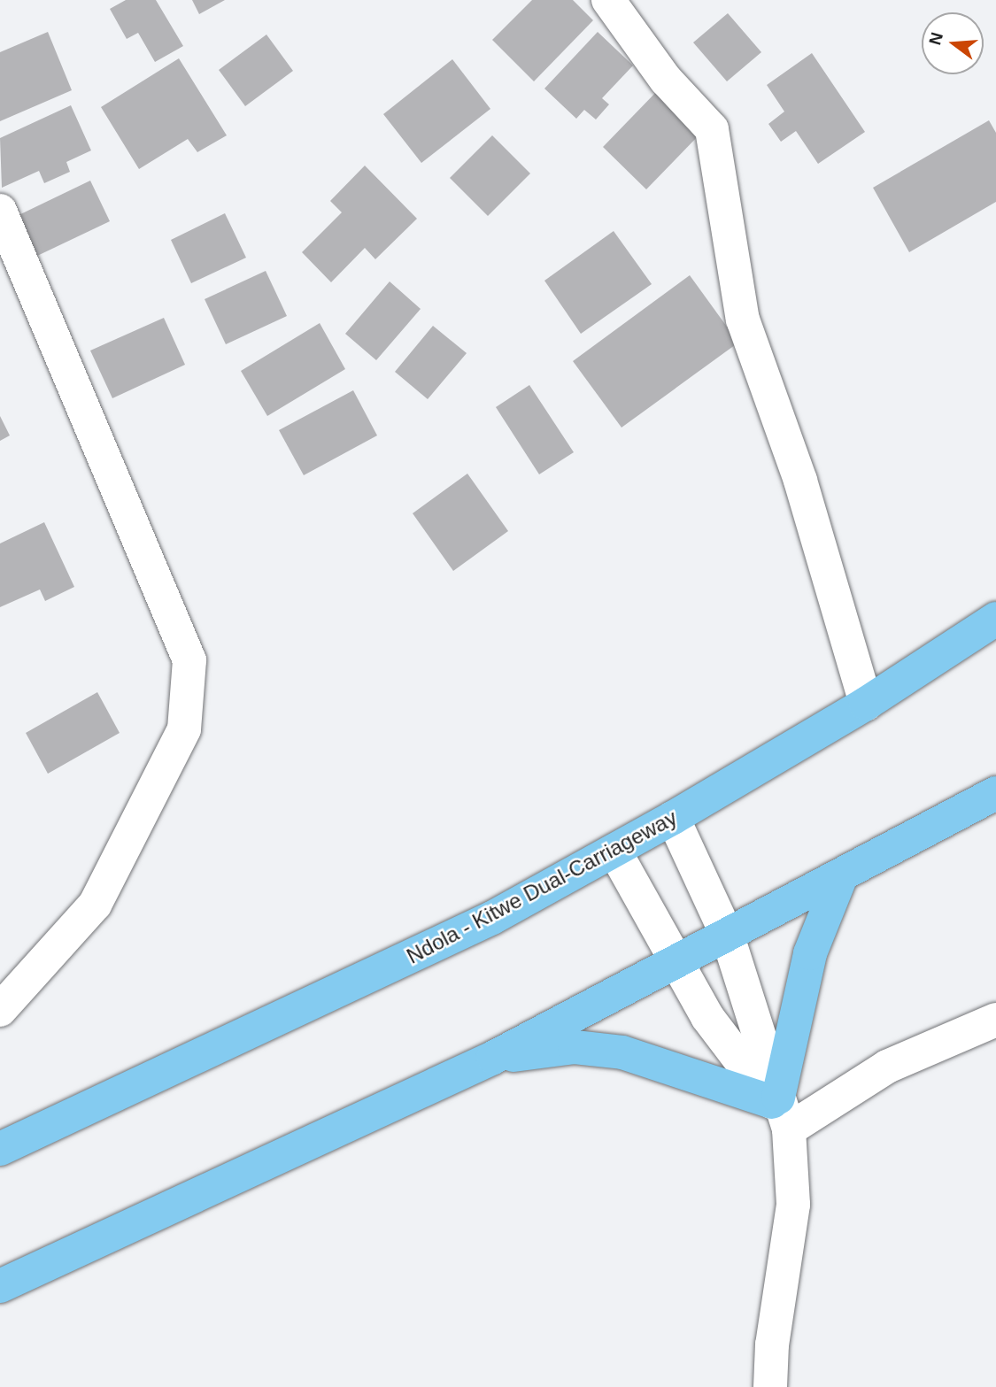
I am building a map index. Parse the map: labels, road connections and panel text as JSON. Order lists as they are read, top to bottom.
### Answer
{
  "streets": {
    "highway": ["Ndola - Kitwe Dual-Carriageway"]
  },
  "north": "left"
}
